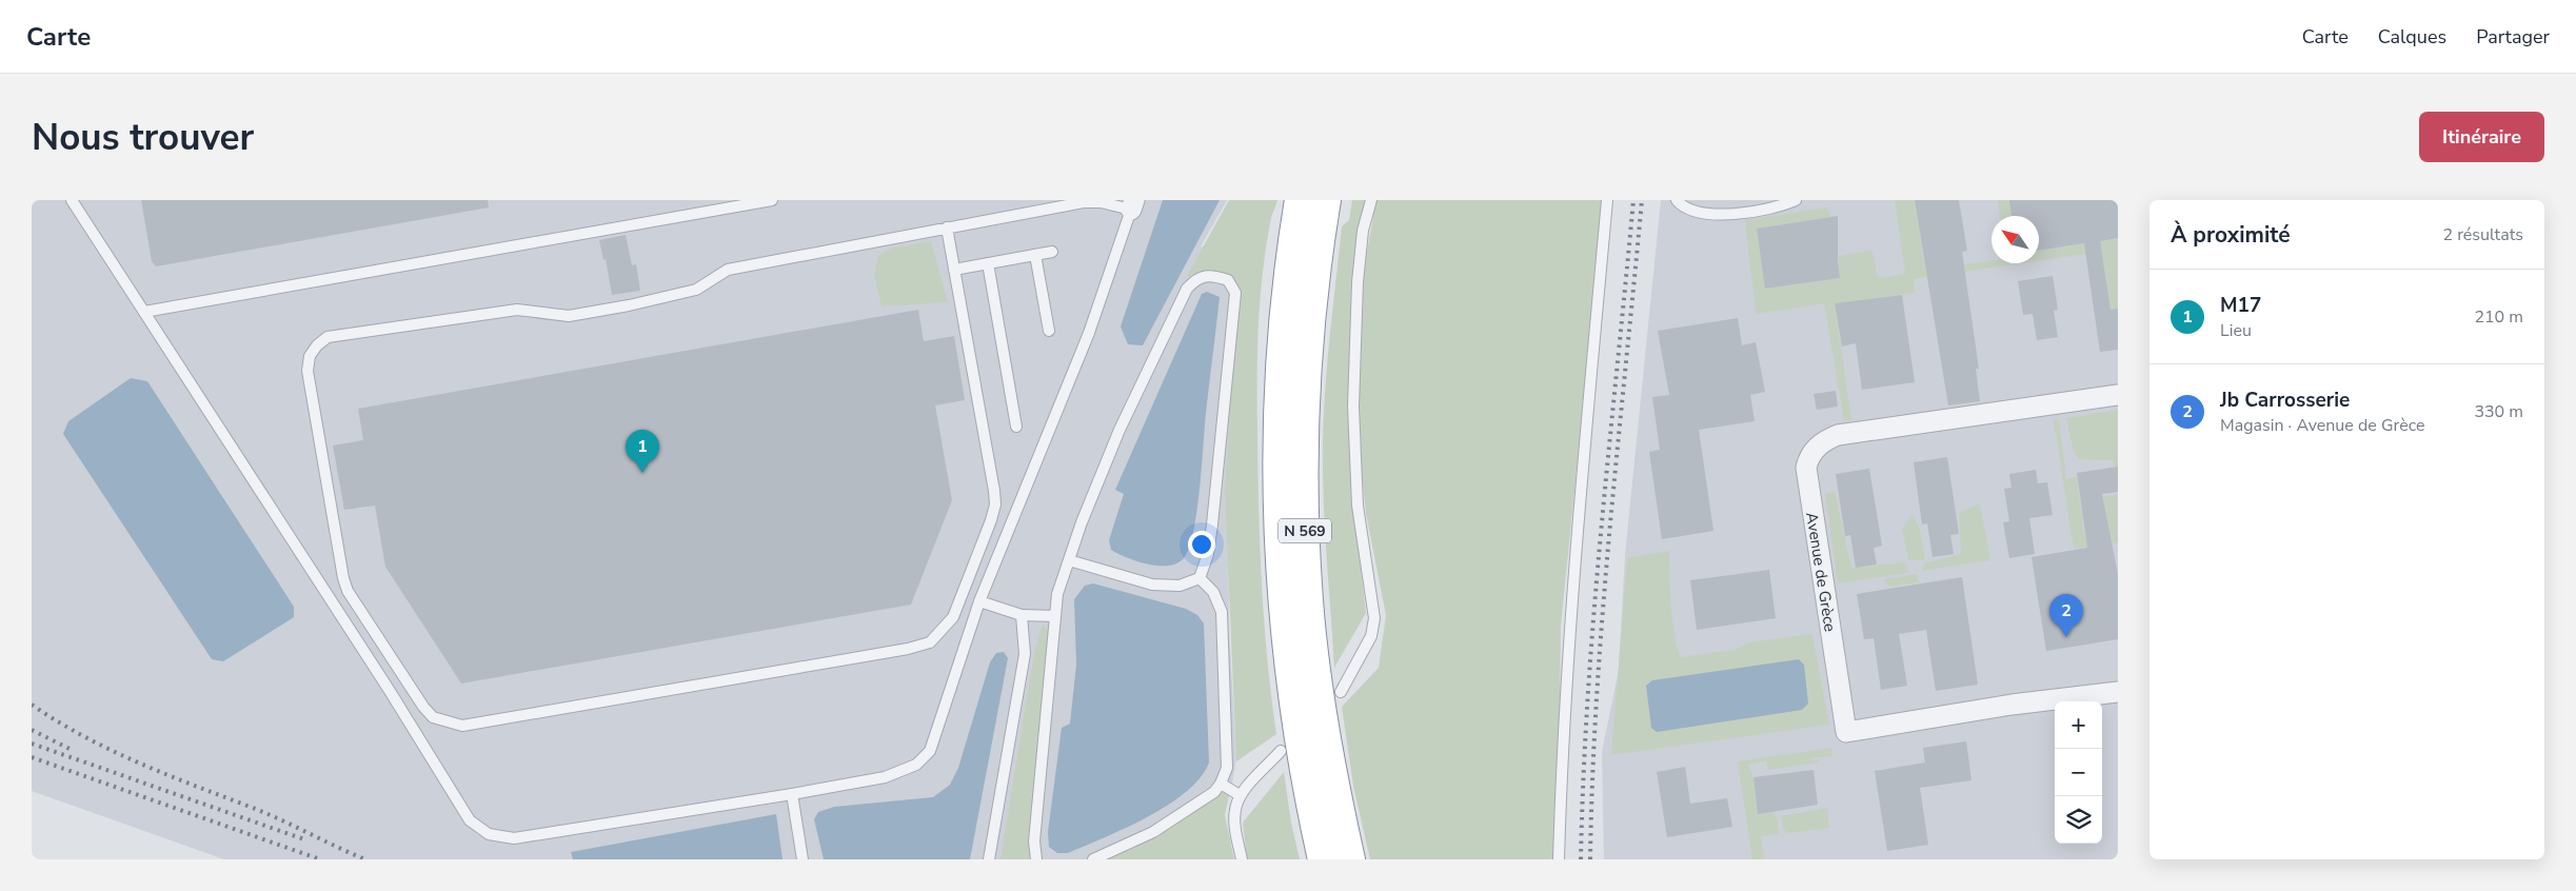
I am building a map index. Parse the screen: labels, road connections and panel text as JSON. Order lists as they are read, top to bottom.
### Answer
{
  "streets": {
    "highway": ["N 569"],
    "street": ["Avenue de Grèce"]
  },
  "north": "top left",
  "page": {
    "header": "Carte",
    "nav": ["Carte", "Calques", "Partager"],
    "buttons": "Itinéraire",
    "title": "Nous trouver",
    "heading": ["À proximité", "2 résultats"],
    "list": [
      {
        "mark": "1",
        "name": "M17",
        "note": "Lieu",
        "value": "210 m"
      },
      {
        "mark": "2",
        "name": "Jb Carrosserie",
        "note": "Magasin · Avenue de Grèce",
        "value": "330 m"
      }
    ],
    "pins": ["1", "2"],
    "map_buttons": ["+", "−"]
  }
}
